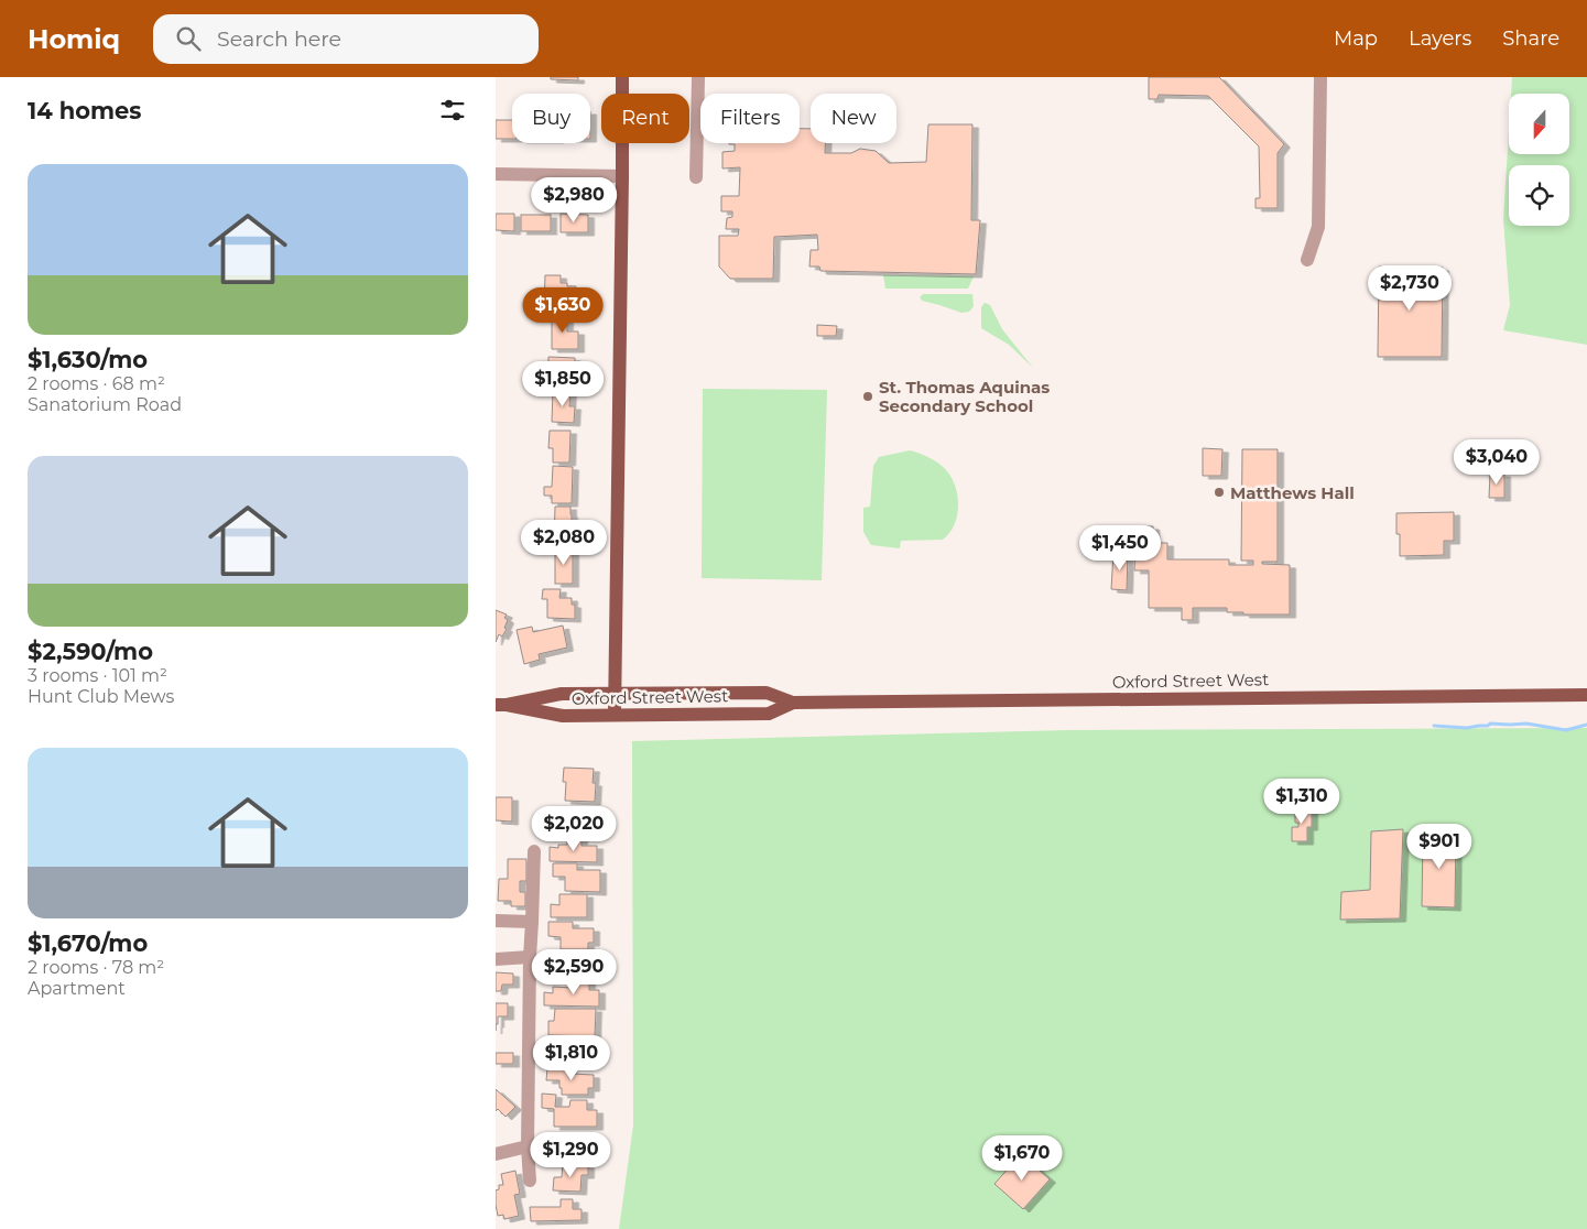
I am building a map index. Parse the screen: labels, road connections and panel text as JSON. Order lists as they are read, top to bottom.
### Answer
{
  "streets": {
    "main road": ["Oxford Street West"]
  },
  "places": ["St. Thomas Aquinas Secondary School", "Matthews Hall"],
  "north": "bottom",
  "page": {
    "header": "Homiq",
    "search": "Search here",
    "nav": ["Map", "Layers", "Share"],
    "heading": "14 homes",
    "chip": [
      "Buy",
      "Rent",
      "Filters",
      "New"
    ],
    "list": [
      {
        "name": "$1,630/mo",
        "note": "2 rooms · 68 m² · Sanatorium Road"
      },
      {
        "name": "$2,590/mo",
        "note": "3 rooms · 101 m² · Hunt Club Mews"
      },
      {
        "name": "$1,670/mo",
        "note": "2 rooms · 78 m² · Apartment"
      }
    ],
    "price": [
      "$2,980",
      "$2,730",
      "$1,630",
      "$1,850",
      "$3,040",
      "$2,080",
      "$1,450",
      "$1,310",
      "$2,020",
      "$901",
      "$2,590",
      "$1,810",
      "$1,290",
      "$1,670"
    ]
  }
}
